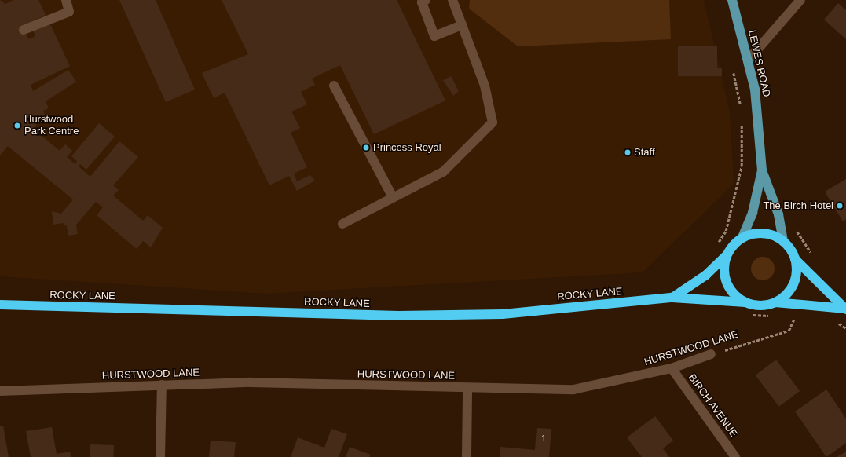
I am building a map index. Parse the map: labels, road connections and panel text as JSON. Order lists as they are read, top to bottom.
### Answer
{
  "streets": {
    "highway": ["ROCKY LANE"],
    "main road": ["LEWES ROAD"],
    "street": ["HURSTWOOD LANE", "BIRCH AVENUE"]
  },
  "crossings": [
    ["LEWES ROAD", "ROCKY LANE"],
    ["HURSTWOOD LANE", "BIRCH AVENUE"]
  ],
  "places": [
    "Hurstwood Park Centre",
    "Princess Royal",
    "Staff",
    "The Birch Hotel"
  ],
  "house_numbers": ["1"]
}
